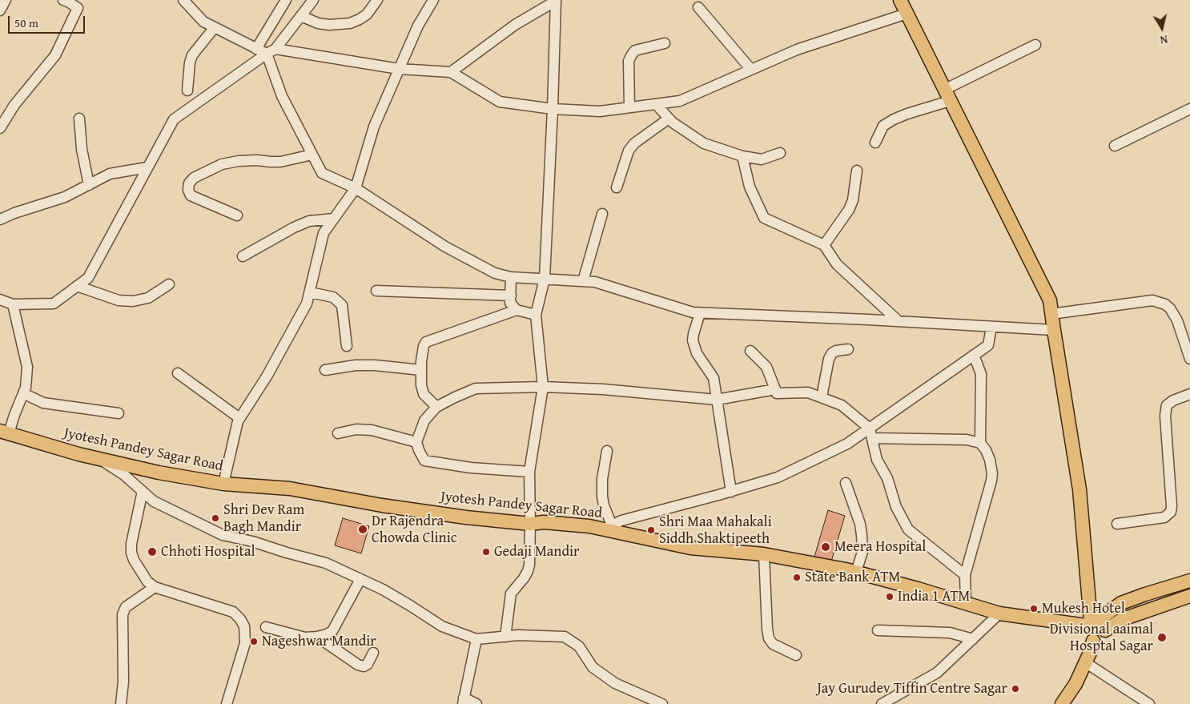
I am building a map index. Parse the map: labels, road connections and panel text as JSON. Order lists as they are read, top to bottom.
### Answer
{
  "streets": {
    "main road": ["Jyotesh Pandey Sagar Road"]
  },
  "places": [
    "Shri Dev Ram Bagh Mandir",
    "Dr Rajendra Chowda Clinic",
    "Shri Maa Mahakali Siddh Shaktipeeth",
    "Meera Hospital",
    "Chhoti Hospital",
    "Gedaji Mandir",
    "State Bank ATM",
    "India 1 ATM",
    "Mukesh Hotel",
    "Divisional aaimal Hosptal Sagar",
    "Nageshwar Mandir",
    "Jay Gurudev Tiffin Centre Sagar"
  ],
  "scale_bar": "50 m",
  "north": "bottom"
}
